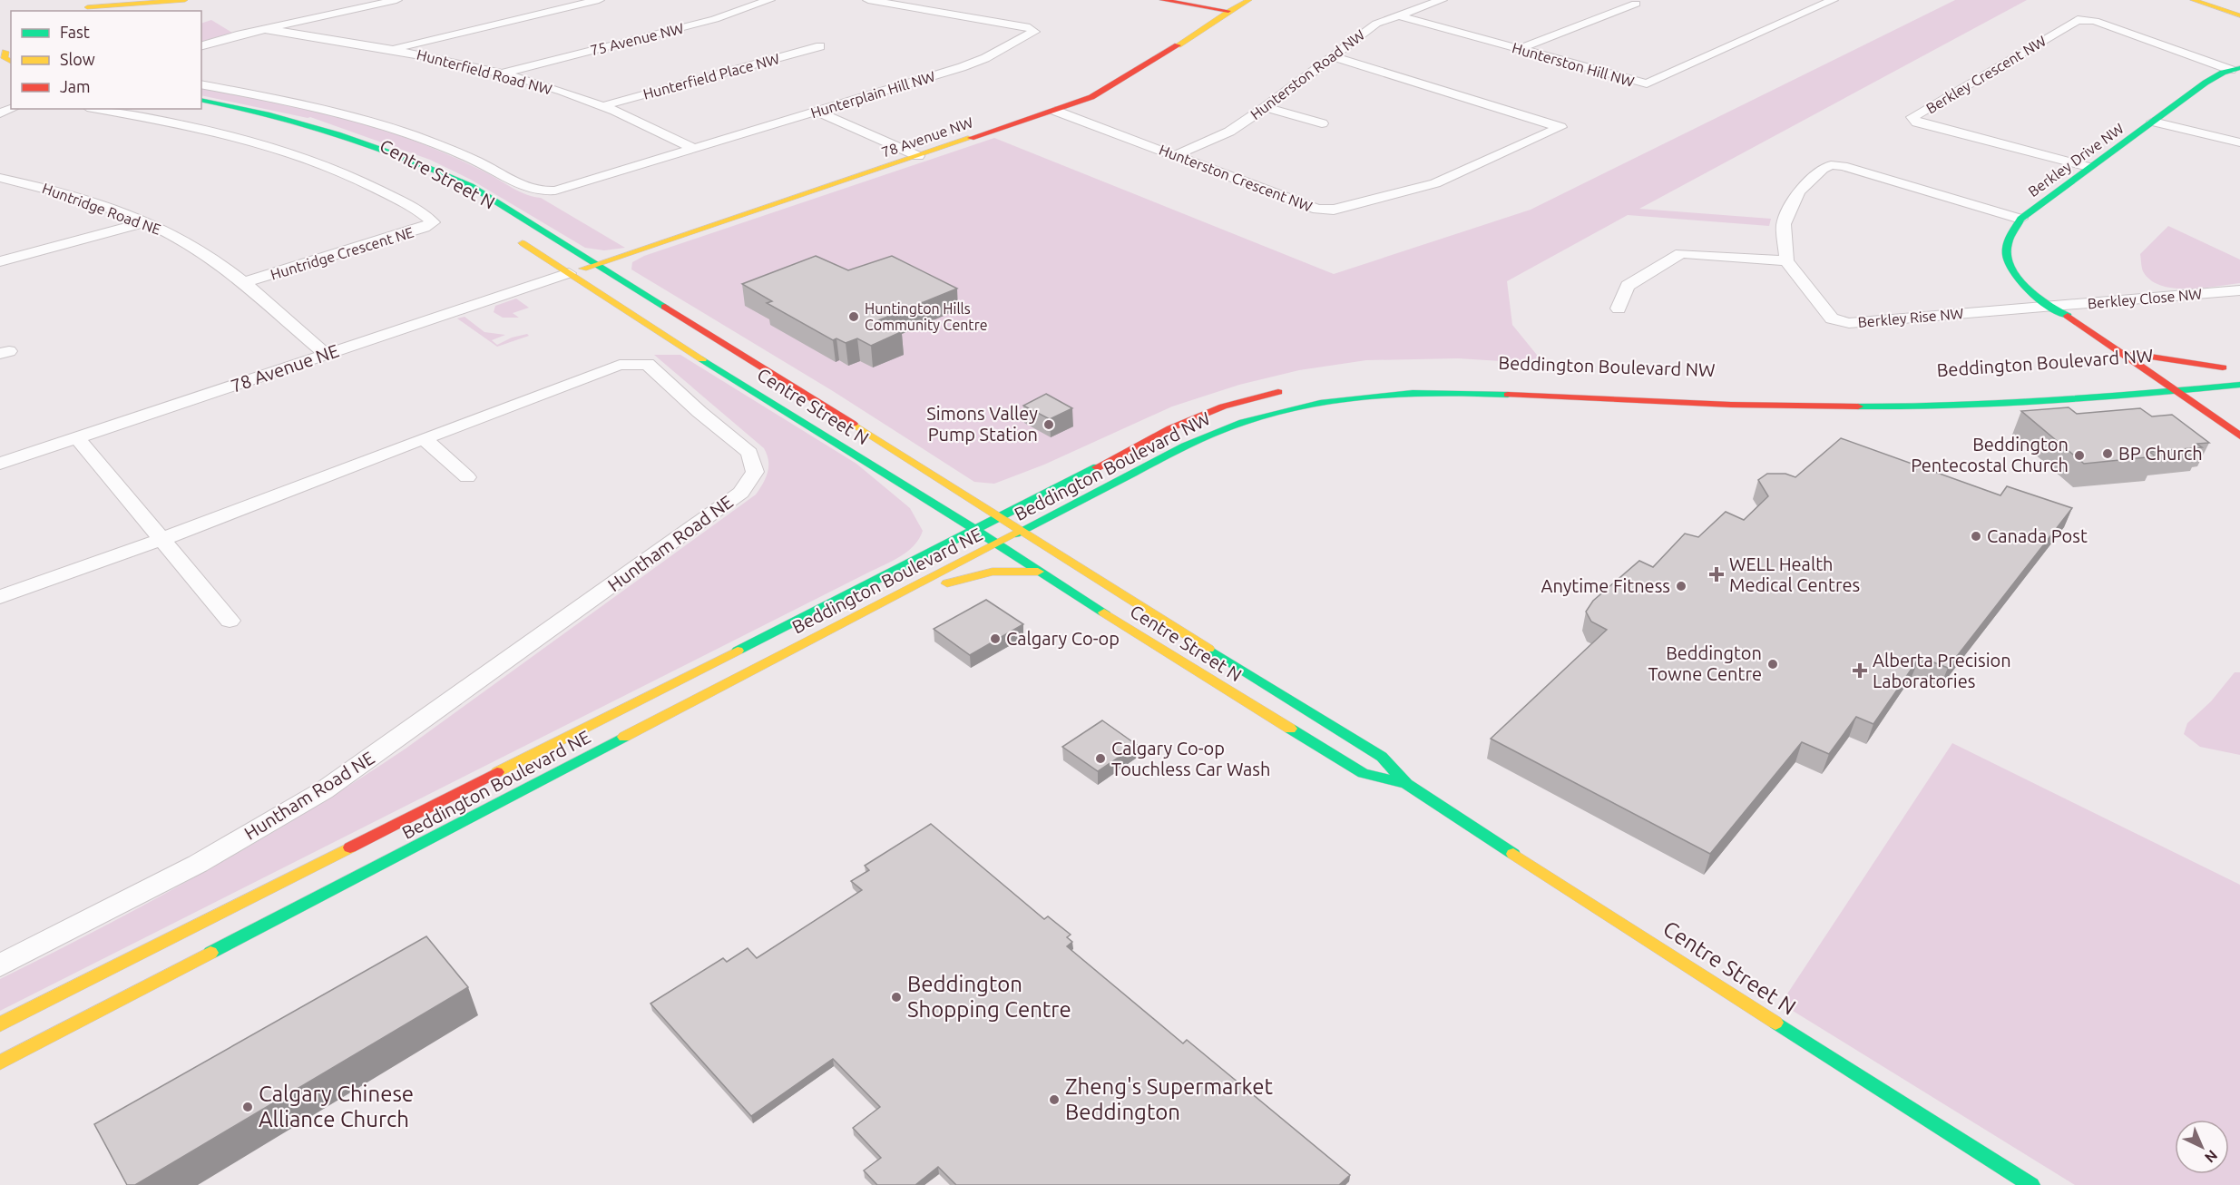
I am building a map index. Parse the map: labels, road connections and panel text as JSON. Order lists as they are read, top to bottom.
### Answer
{
  "streets": {
    "main road": [
      "78 Avenue NW",
      "Berkley Drive NW",
      "Centre Street N",
      "Beddington Boulevard NW",
      "Beddington Boulevard NE"
    ],
    "street": [
      "75 Avenue NW",
      "Hunterston Hill NW",
      "Hunterfield Road NW",
      "Hunterston Road NW",
      "Berkley Crescent NW",
      "Hunterfield Place NW",
      "Hunterplain Hill NW",
      "Hunterston Crescent NW",
      "Huntridge Road NE",
      "Huntridge Crescent NE",
      "Berkley Close NW",
      "Berkley Rise NW",
      "78 Avenue NE",
      "Huntham Road NE"
    ]
  },
  "crossings": [
    ["75 Avenue NW", "Hunterfield Road NW"],
    ["Hunterston Hill NW", "Hunterston Road NW"],
    ["Hunterfield Road NW", "Hunterfield Place NW"],
    ["Hunterfield Road NW", "Hunterplain Hill NW"],
    ["Hunterston Road NW", "Hunterston Crescent NW"],
    ["Berkley Crescent NW", "Berkley Drive NW"],
    ["78 Avenue NW", "Centre Street N"],
    ["78 Avenue NW", "Hunterston Crescent NW"],
    ["78 Avenue NW", "78 Avenue NE"],
    ["Berkley Drive NW", "Berkley Close NW"],
    ["Berkley Drive NW", "Berkley Rise NW"],
    ["Berkley Drive NW", "Beddington Boulevard NW"],
    ["Centre Street N", "Beddington Boulevard NW"],
    ["Centre Street N", "78 Avenue NE"],
    ["Centre Street N", "Beddington Boulevard NE"],
    ["Huntridge Road NE", "Huntridge Crescent NE"],
    ["Huntridge Road NE", "78 Avenue NE"],
    ["Berkley Close NW", "Berkley Rise NW"],
    ["Beddington Boulevard NW", "Beddington Boulevard NE"]
  ],
  "places": {
    "other": [
      "Huntington Hills Community Centre",
      "Simons Valley Pump Station",
      "BP Church",
      "Beddington Pentecostal Church",
      "Canada Post",
      "Anytime Fitness",
      "Calgary Co-op",
      "Beddington Towne Centre",
      "Calgary Co-op Touchless Car Wash",
      "Beddington Shopping Centre",
      "Zheng's Supermarket Beddington",
      "Calgary Chinese Alliance Church"
    ],
    "health": ["WELL Health Medical Centres", "Alberta Precision Laboratories"]
  },
  "legend": ["Fast", "Slow", "Jam"],
  "north": "bottom right"
}
